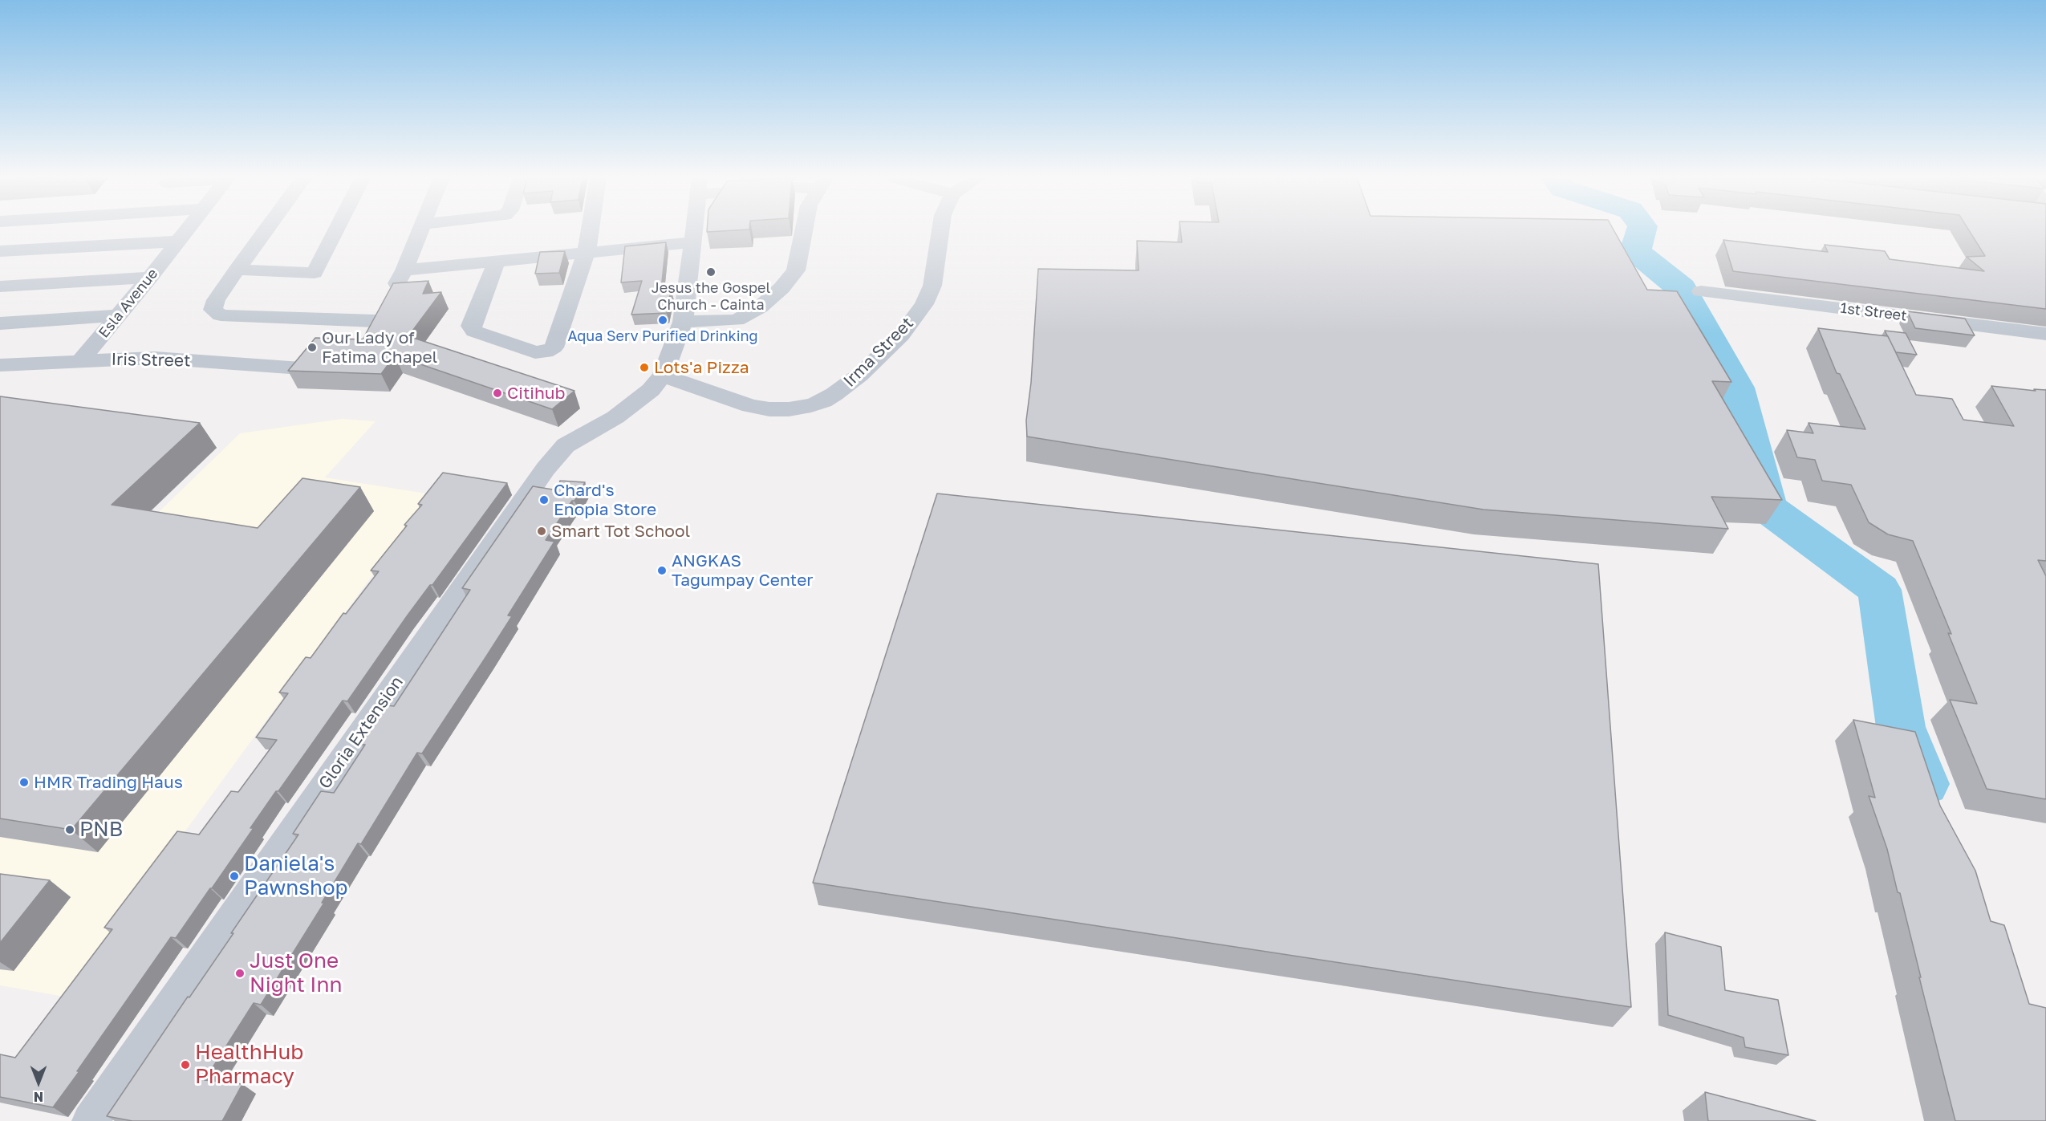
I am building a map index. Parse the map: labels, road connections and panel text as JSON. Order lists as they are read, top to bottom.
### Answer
{
  "streets": {
    "street": [
      "Esla Avenue",
      "1st Street",
      "Irma Street",
      "Iris Street",
      "Gloria Extension"
    ]
  },
  "crossings": [
    ["Esla Avenue", "Iris Street"],
    ["Irma Street", "Gloria Extension"]
  ],
  "places": [
    "Jesus the Gospel Church - Cainta",
    "Aqua Serv Purified Drinking",
    "Our Lady of Fatima Chapel",
    "Lots'a Pizza",
    "Citihub",
    "Chard's Enopia Store",
    "Smart Tot School",
    "ANGKAS Tagumpay Center",
    "HMR Trading Haus",
    "PNB",
    "Daniela's Pawnshop",
    "Just One Night Inn",
    "HealthHub Pharmacy"
  ],
  "north": "bottom"
}
